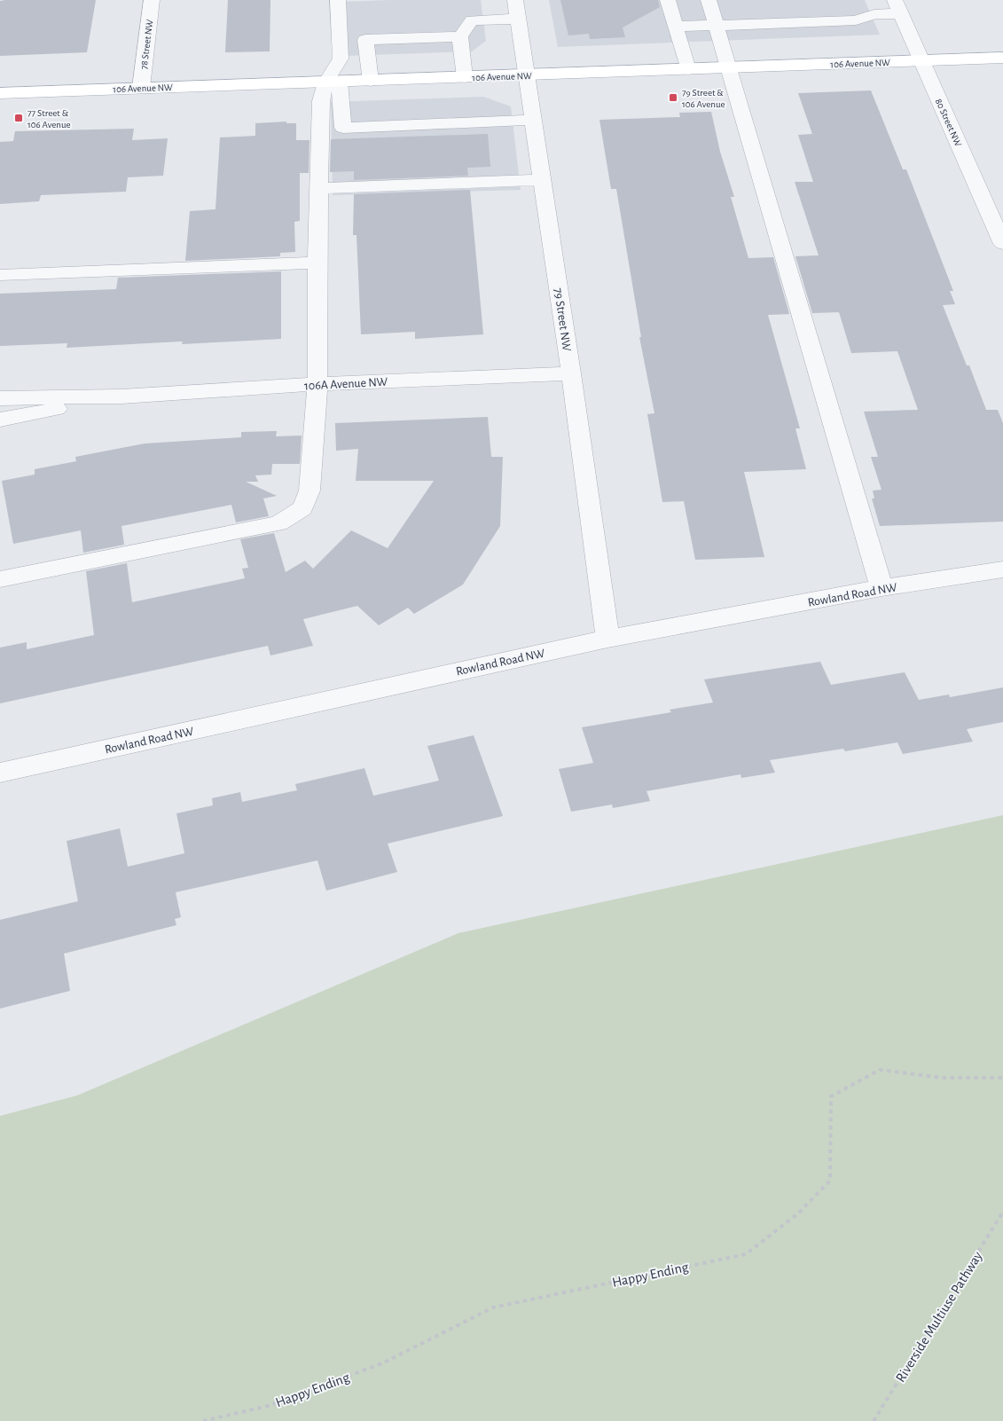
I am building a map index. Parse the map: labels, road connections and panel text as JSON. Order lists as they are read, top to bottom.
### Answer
{
  "streets": {
    "main road": ["106 Avenue NW"],
    "street": [
      "78 Street NW",
      "80 Street NW",
      "79 Street NW",
      "106A Avenue NW",
      "Rowland Road NW"
    ],
    "path": ["Happy Ending", "Riverside Multiuse Pathway"]
  },
  "crossings": [
    ["78 Street NW", "106 Avenue NW"],
    ["106 Avenue NW", "80 Street NW"],
    ["106 Avenue NW", "79 Street NW"],
    ["79 Street NW", "106A Avenue NW"],
    ["79 Street NW", "Rowland Road NW"]
  ],
  "places": {
    "transit": ["79 Street & 106 Avenue", "77 Street & 106 Avenue"]
  }
}
